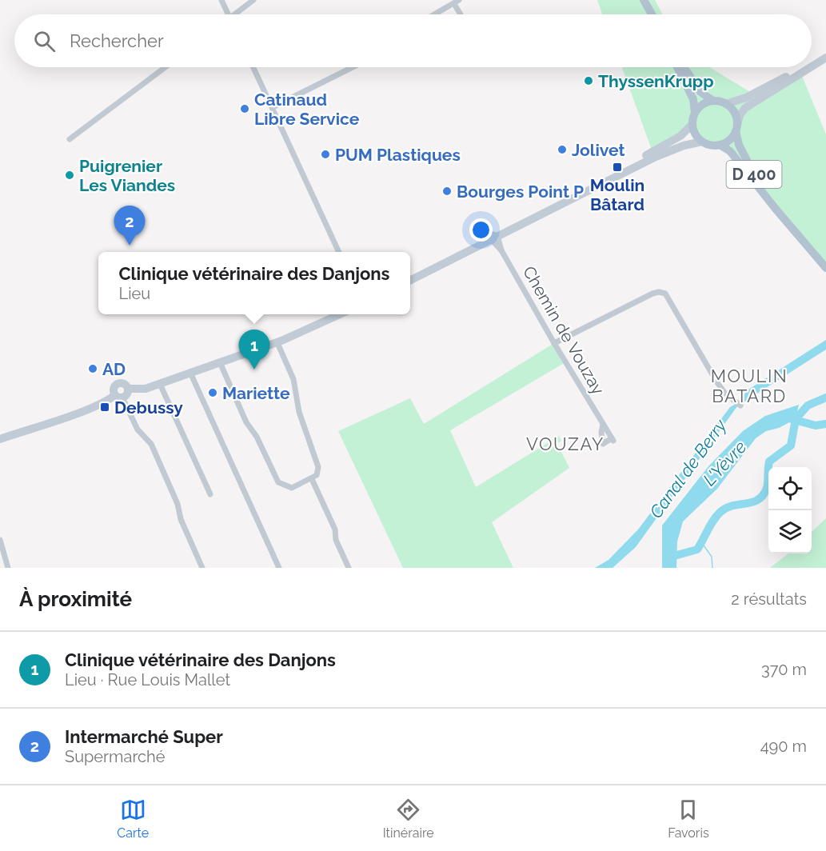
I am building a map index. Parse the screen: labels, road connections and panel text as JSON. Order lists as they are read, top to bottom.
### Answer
{
  "streets": {
    "main road": ["D 400"],
    "street": ["Chemin de Vouzay"]
  },
  "districts": ["MOULIN BATARD", "VOUZAY"],
  "water": ["L'Yèvre", "Canal de Berry"],
  "places": {
    "other": [
      "ThyssenKrupp",
      "Catinaud Libre Service",
      "Jolivet",
      "PUM Plastiques",
      "Puigrenier Les Viandes",
      "Bourges Point P",
      "AD",
      "Mariette"
    ],
    "transit": ["Moulin Bâtard", "Debussy"]
  },
  "page": {
    "search": "Rechercher",
    "pins": ["2", "1"],
    "popup": ["Clinique vétérinaire des Danjons", "Lieu"],
    "heading": ["À proximité", "2 résultats"],
    "list": [
      {
        "mark": "1",
        "name": "Clinique vétérinaire des Danjons",
        "note": "Lieu · Rue Louis Mallet",
        "value": "370 m"
      },
      {
        "mark": "2",
        "name": "Intermarché Super",
        "note": "Supermarché",
        "value": "490 m"
      }
    ],
    "nav": ["Carte", "Itinéraire", "Favoris"]
  }
}
